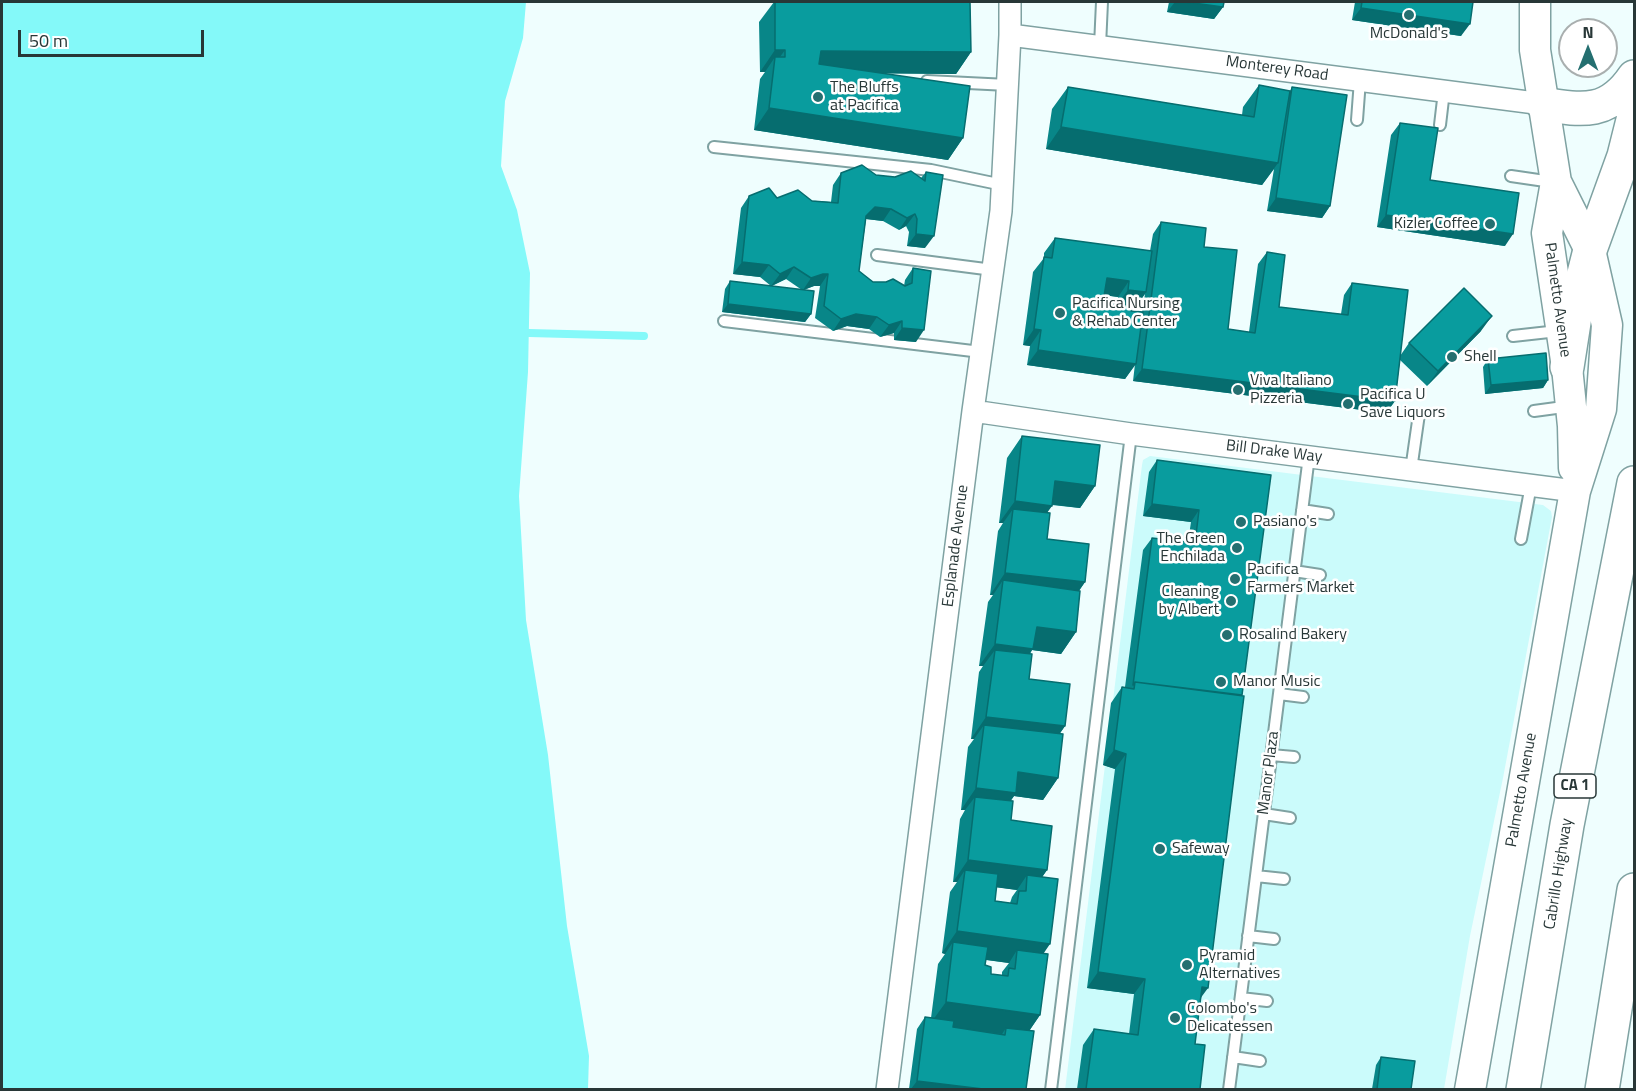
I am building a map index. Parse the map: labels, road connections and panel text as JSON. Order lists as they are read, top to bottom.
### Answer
{
  "streets": {
    "highway": ["CA 1", "Cabrillo Highway"],
    "street": [
      "Monterey Road",
      "Palmetto Avenue",
      "Bill Drake Way",
      "Esplanade Avenue"
    ],
    "lane": ["Manor Plaza"]
  },
  "crossings": [
    ["Monterey Road", "Palmetto Avenue"],
    ["Monterey Road", "Esplanade Avenue"],
    ["Palmetto Avenue", "Bill Drake Way"],
    ["Bill Drake Way", "Esplanade Avenue"],
    ["Bill Drake Way", "Manor Plaza"]
  ],
  "places": [
    "McDonald's",
    "The Bluffs at Pacifica",
    "Kizler Coffee",
    "Pacifica Nursing & Rehab Center",
    "Shell",
    "Viva Italiano Pizzeria",
    "Pacifica U Save Liquors",
    "Pasiano's",
    "The Green Enchilada",
    "Pacifica Farmers Market",
    "Cleaning by Albert",
    "Rosalind Bakery",
    "Manor Music",
    "Safeway",
    "Pyramid Alternatives",
    "Colombo's Delicatessen"
  ],
  "scale_bar": "50 m",
  "north": "top"
}
